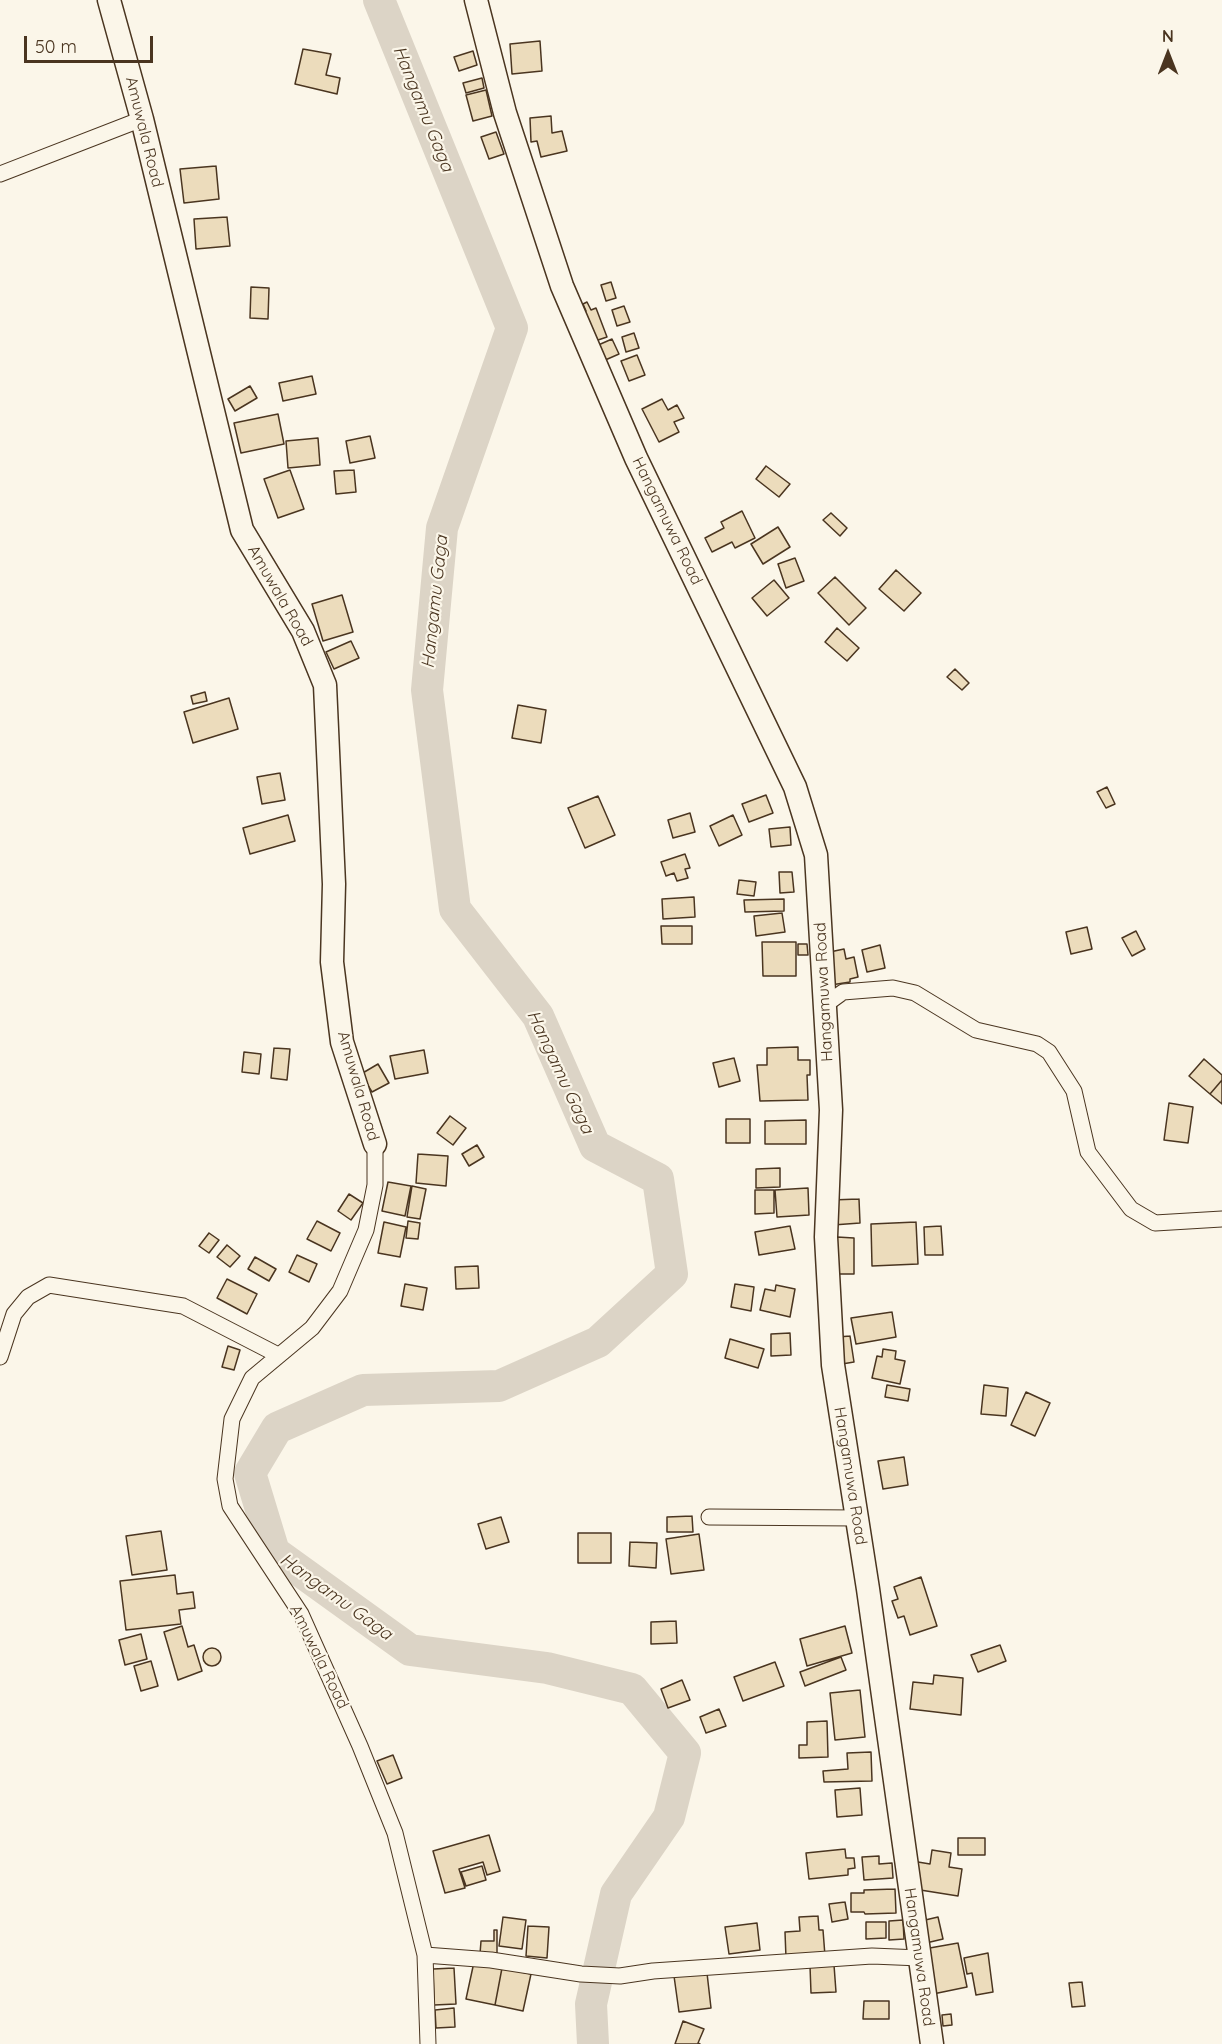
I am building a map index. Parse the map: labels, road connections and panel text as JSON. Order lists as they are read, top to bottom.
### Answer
{
  "streets": {
    "street": ["Amuwala Road", "Hangamuwa Road"]
  },
  "water": ["Hangamu Gaga"],
  "scale_bar": "50 m",
  "north": "top"
}
